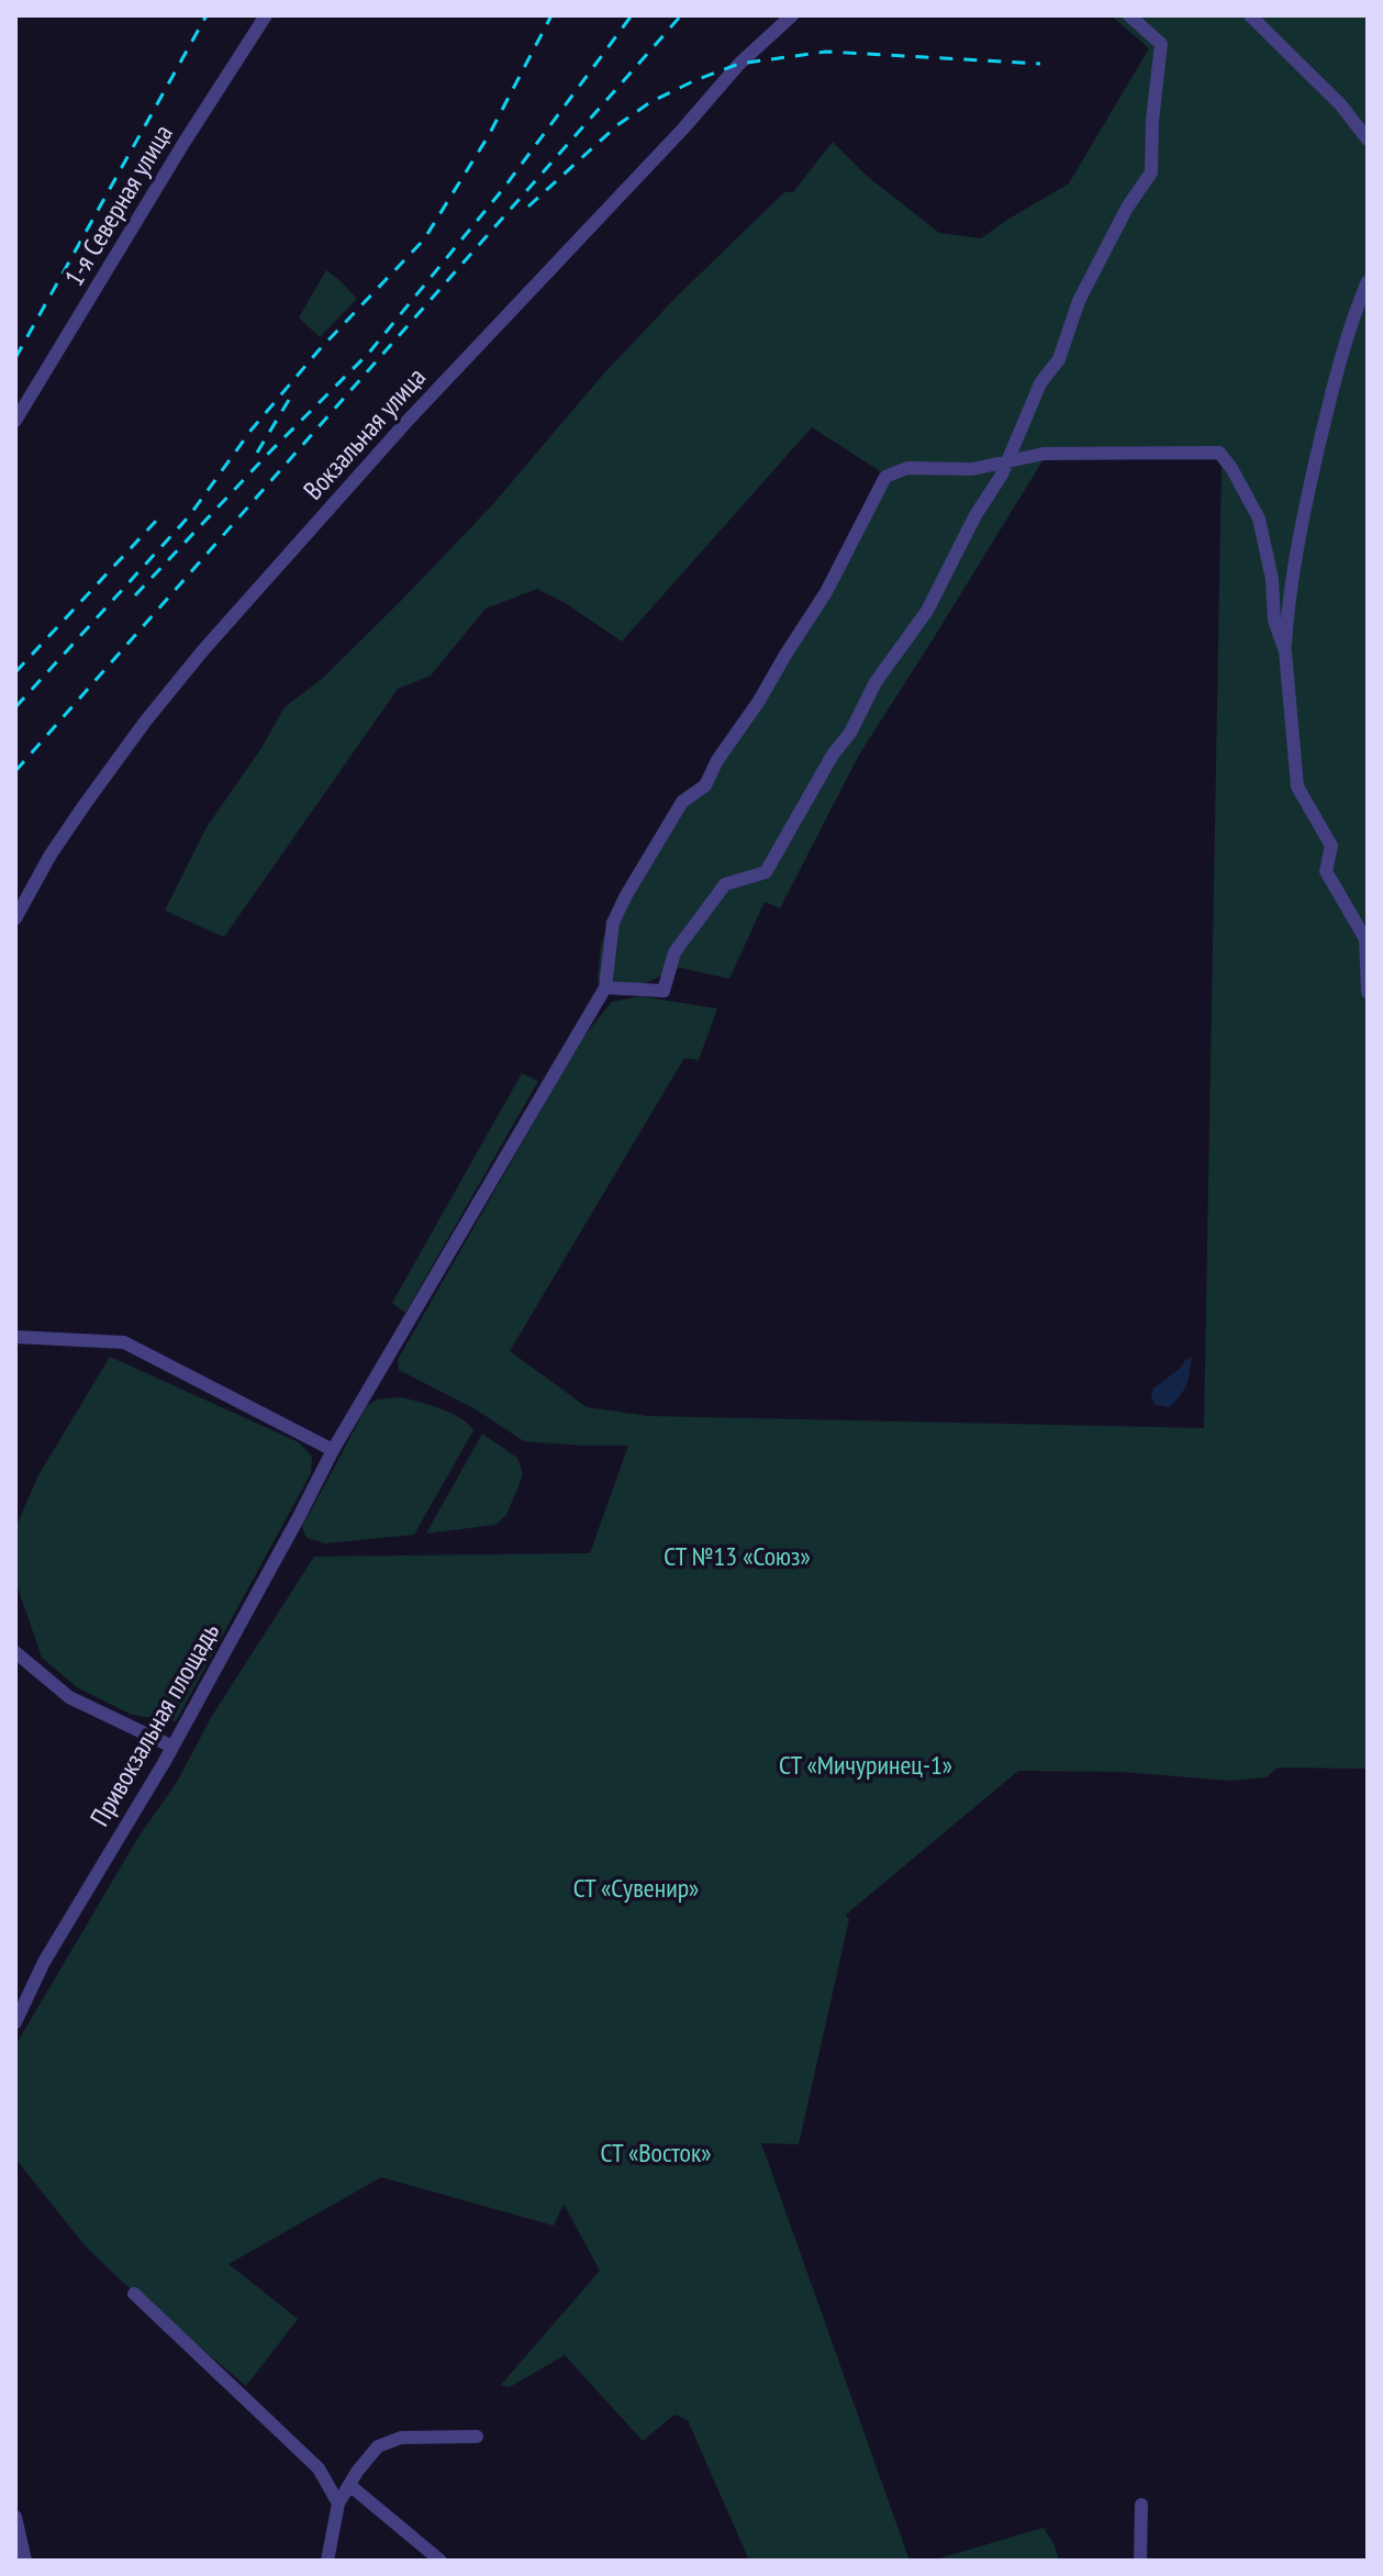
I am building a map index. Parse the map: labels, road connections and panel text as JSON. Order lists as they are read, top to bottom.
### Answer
{
  "streets": {
    "street": ["1-я Северная улица", "Вокзальная улица", "Привокзальная площадь"]
  },
  "parks": [
    "СТ №13 «Союз»",
    "СТ «Мичуринец-1»",
    "СТ «Сувенир»",
    "СТ «Восток»"
  ]
}
